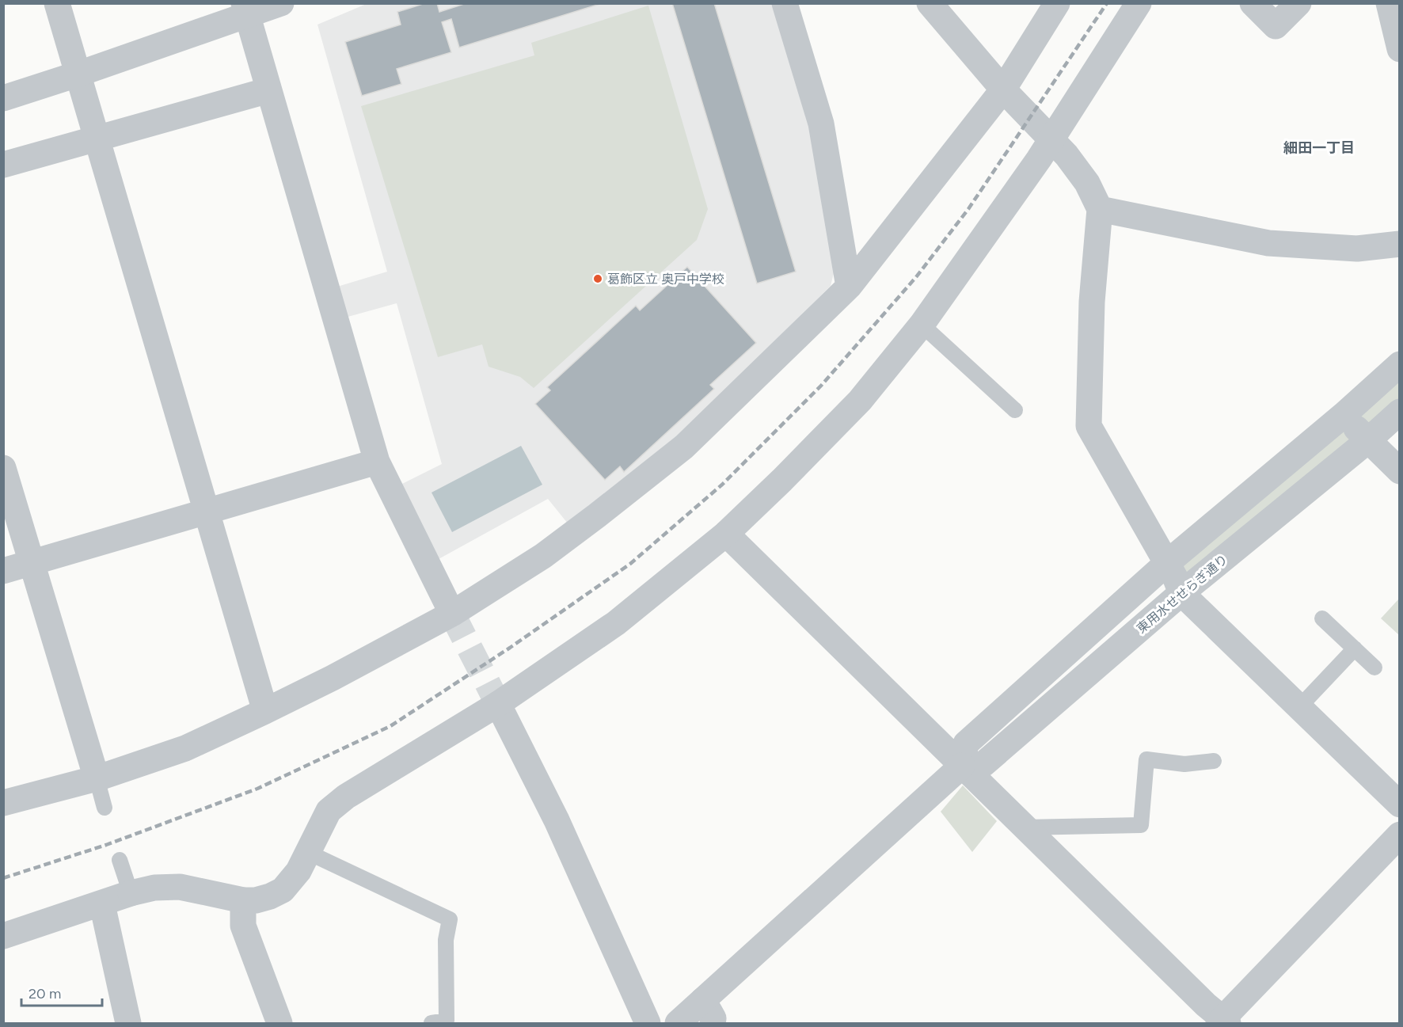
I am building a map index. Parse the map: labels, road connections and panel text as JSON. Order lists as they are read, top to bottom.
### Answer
{
  "streets": {
    "street": ["東用水せせらぎ通り"]
  },
  "districts": ["細田一丁目"],
  "places": ["葛飾区立 奥戸中学校"],
  "scale_bar": "20 m"
}
